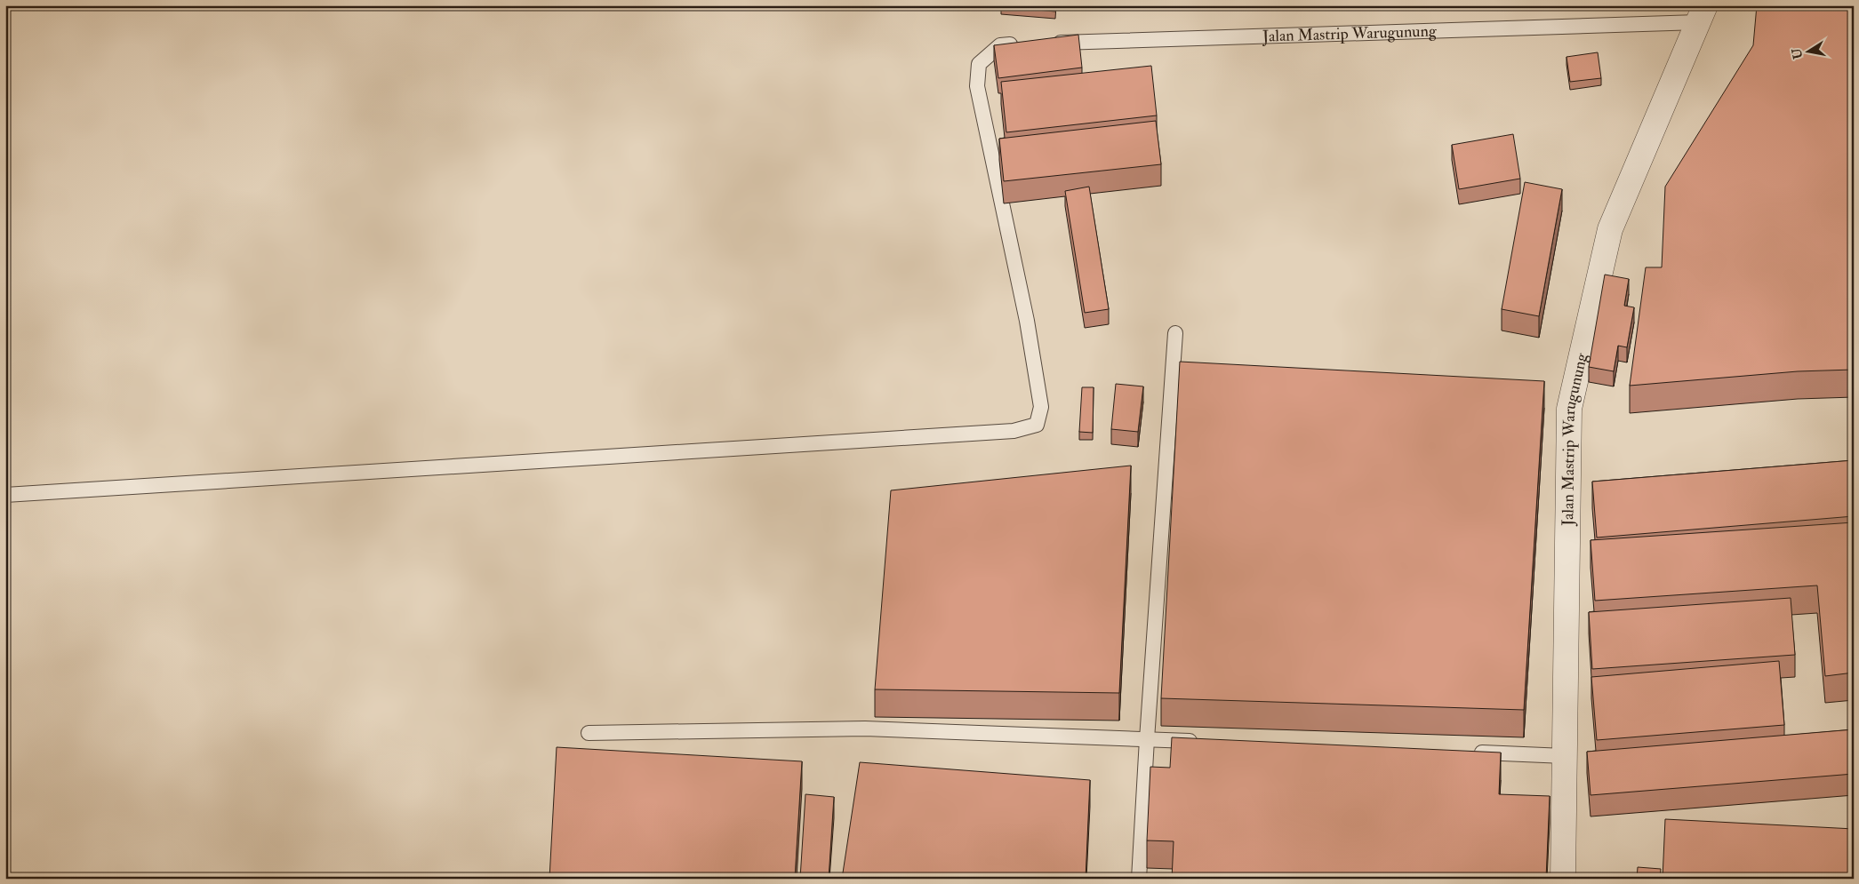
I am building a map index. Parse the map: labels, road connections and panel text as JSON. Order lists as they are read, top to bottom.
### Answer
{
  "streets": {
    "street": ["Jalan Mastrip Warugunung"]
  },
  "north": "left"
}
